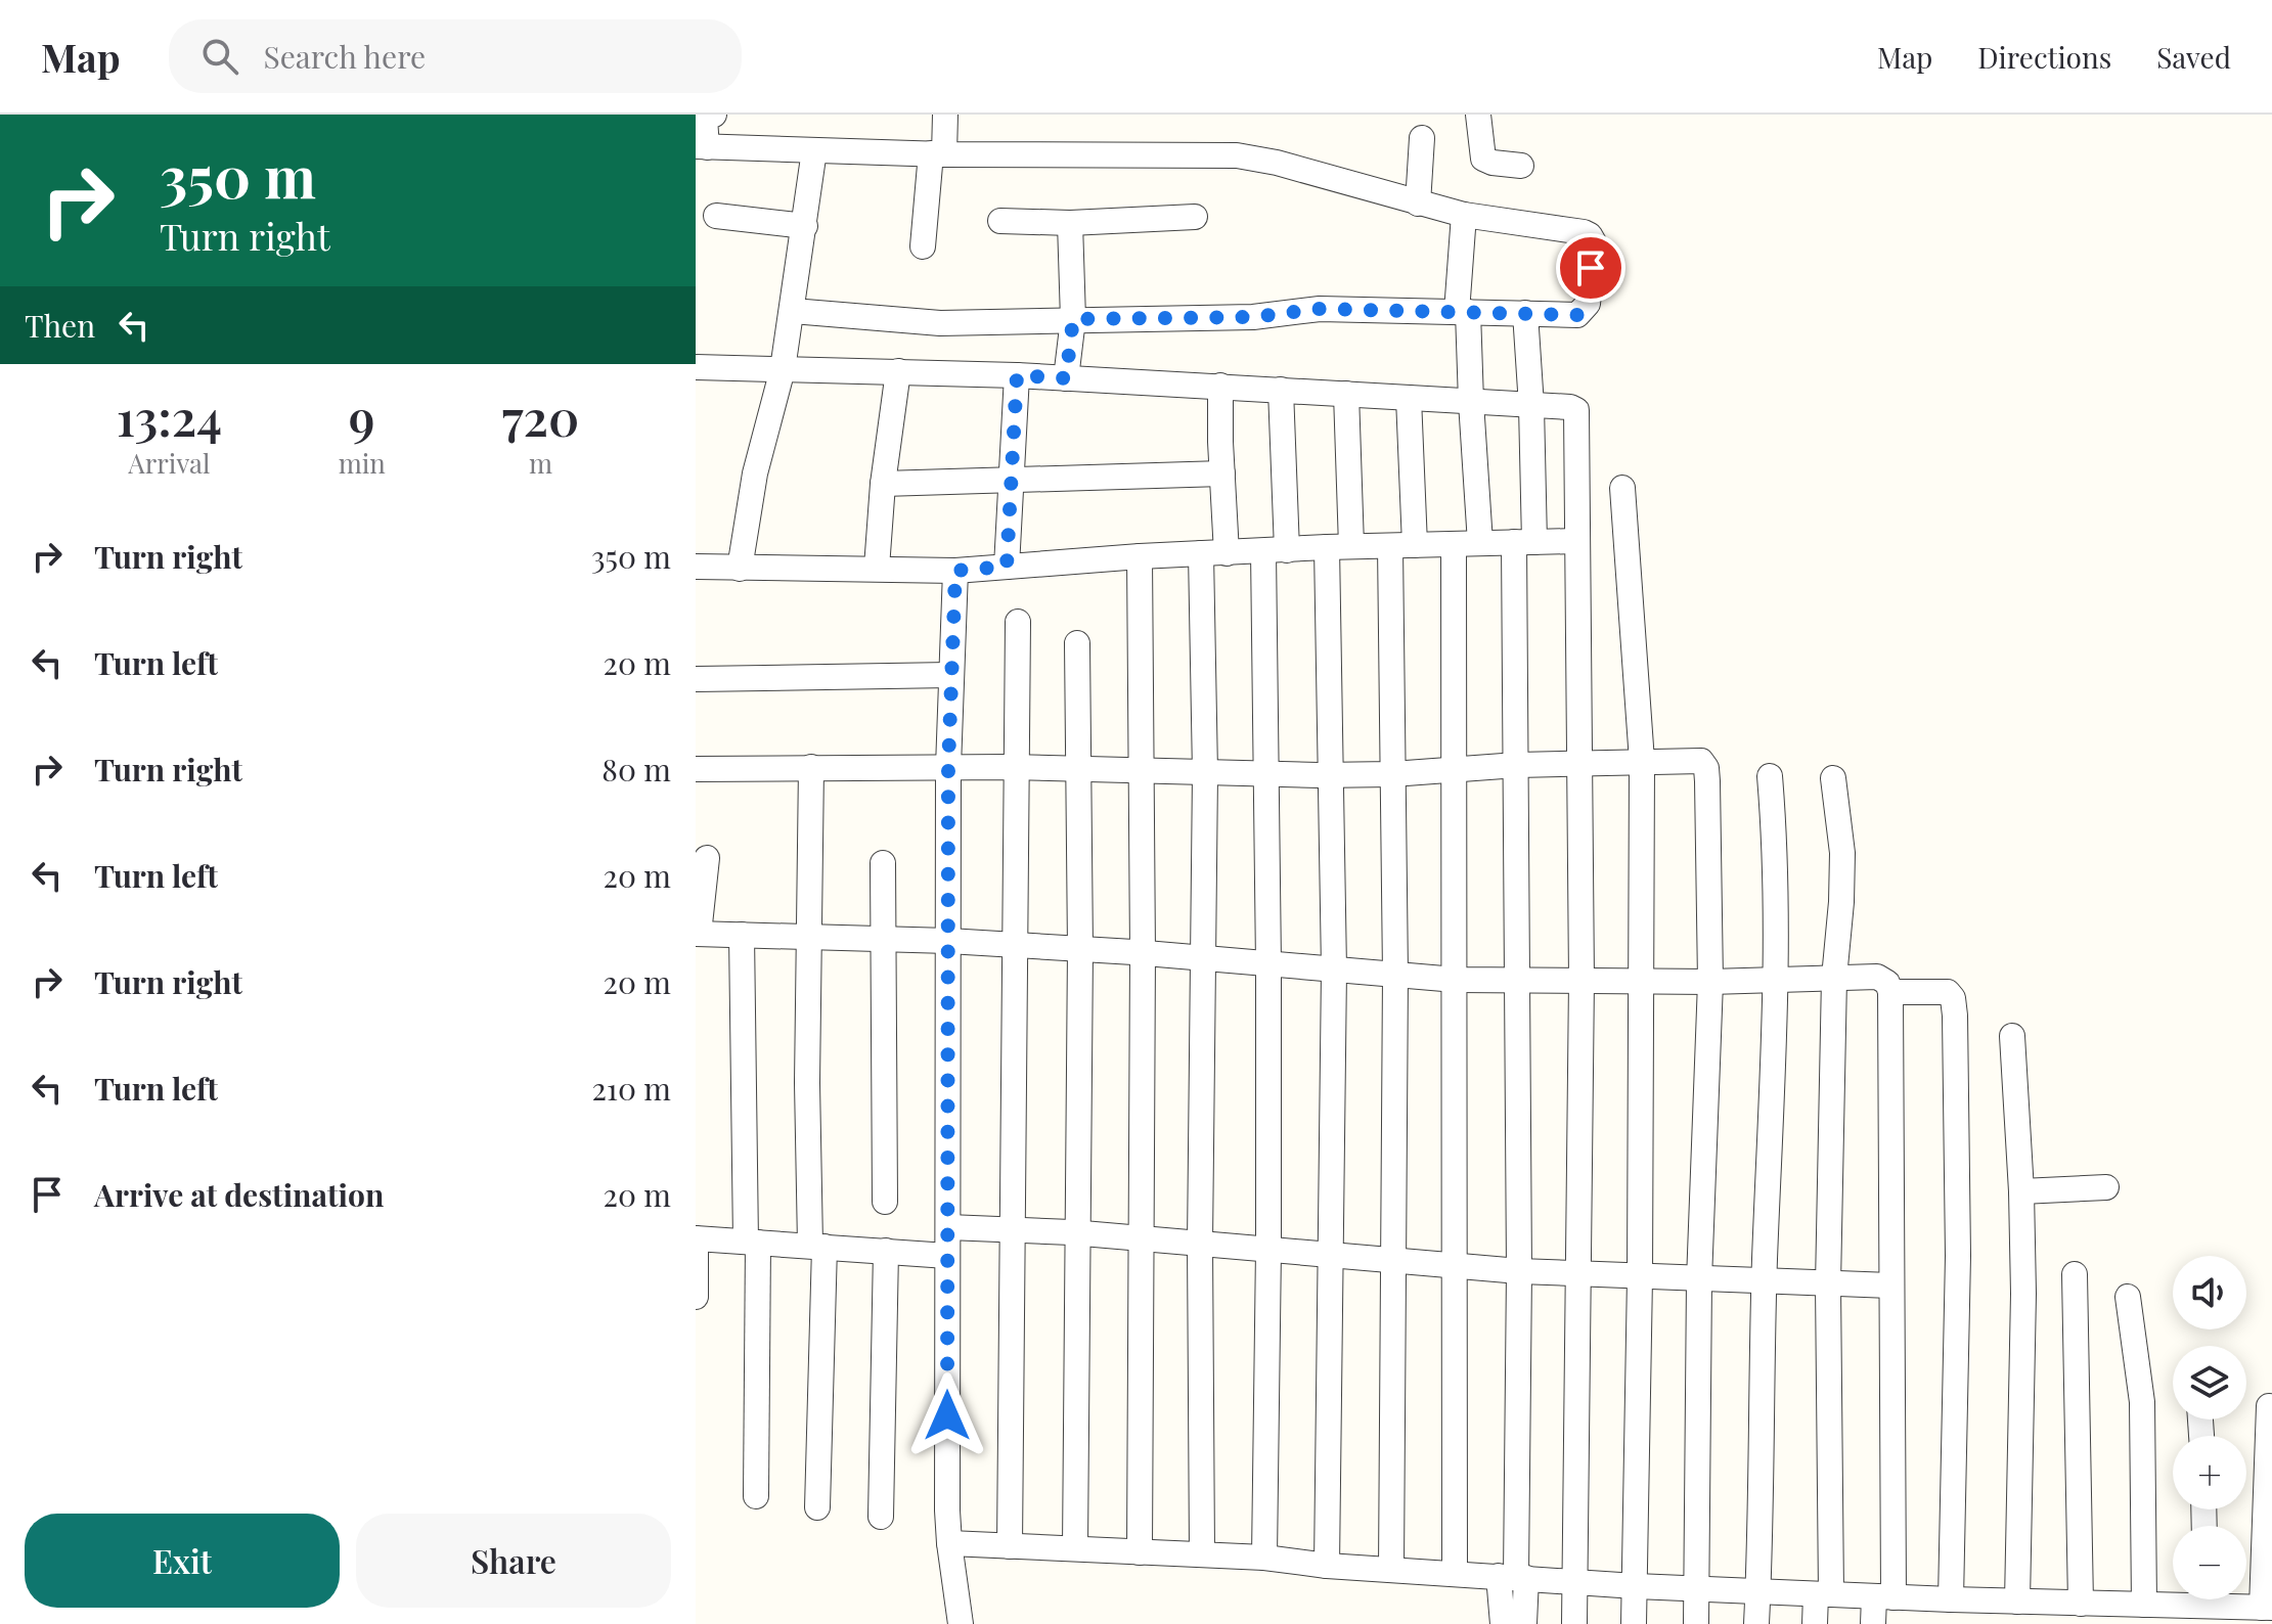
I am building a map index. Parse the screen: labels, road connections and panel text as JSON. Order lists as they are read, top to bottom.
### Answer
{
  "page": {
    "header": "Map",
    "search": "Search here",
    "nav": ["Map", "Directions", "Saved"],
    "turn": ["350 m", "Turn right"],
    "then": "Then",
    "eta": [
      "13:24",
      "Arrival",
      "9",
      "min",
      "720",
      "m"
    ],
    "list": [
      {
        "name": "Turn right",
        "value": "350 m"
      },
      {
        "name": "Turn left",
        "value": "20 m"
      },
      {
        "name": "Turn right",
        "value": "80 m"
      },
      {
        "name": "Turn left",
        "value": "20 m"
      },
      {
        "name": "Turn right",
        "value": "20 m"
      },
      {
        "name": "Turn left",
        "value": "210 m"
      },
      {
        "name": "Arrive at destination",
        "value": "20 m"
      }
    ],
    "map_buttons": ["+", "−"],
    "buttons": ["Exit", "Share"]
  }
}
